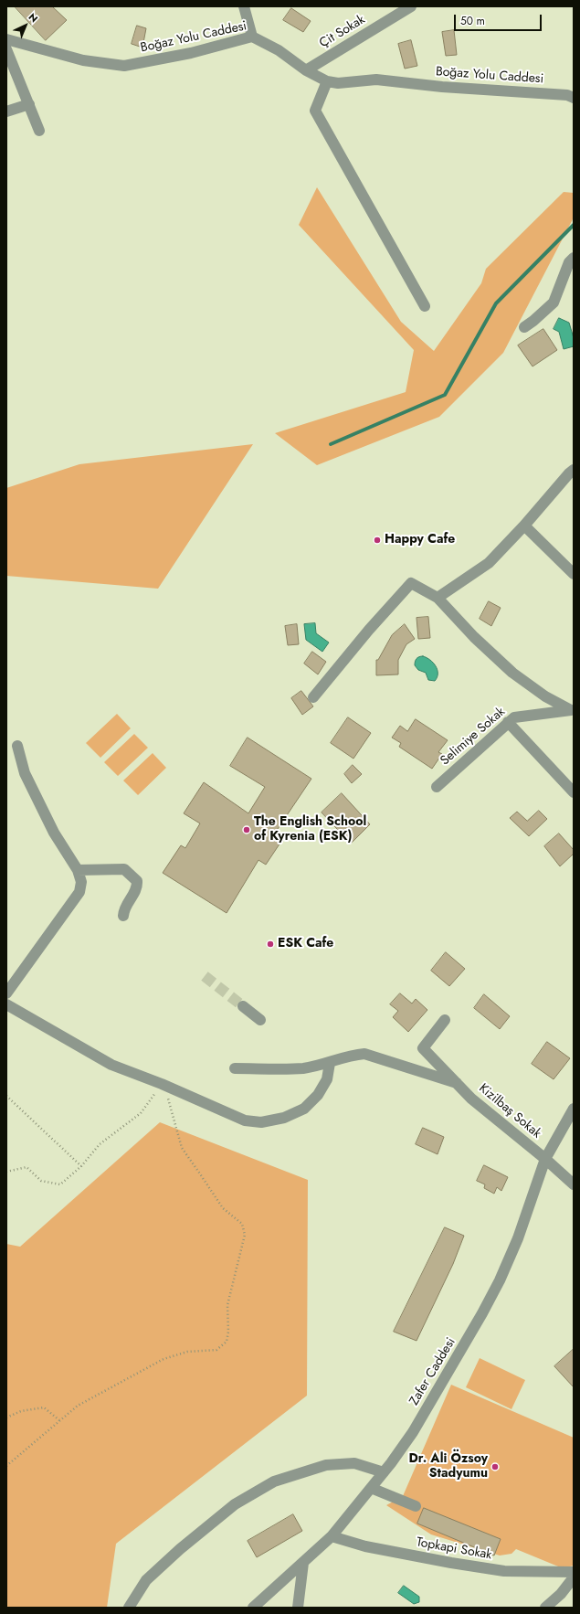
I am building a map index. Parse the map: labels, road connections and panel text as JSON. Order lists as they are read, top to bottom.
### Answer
{
  "streets": {
    "street": [
      "Çit Sokak",
      "Boğaz Yolu Caddesi",
      "Selimiye Sokak",
      "Kizilbaş Sokak",
      "Zafer Caddesi",
      "Topkapi Sokak"
    ]
  },
  "crossings": [
    ["Çit Sokak", "Boğaz Yolu Caddesi"],
    ["Kizilbaş Sokak", "Zafer Caddesi"],
    ["Zafer Caddesi", "Topkapi Sokak"]
  ],
  "places": [
    "Happy Cafe",
    "The English School of Kyrenia (ESK)",
    "ESK Cafe",
    "Dr. Ali Özsoy Stadyumu"
  ],
  "scale_bar": "50 m",
  "north": "top right"
}
